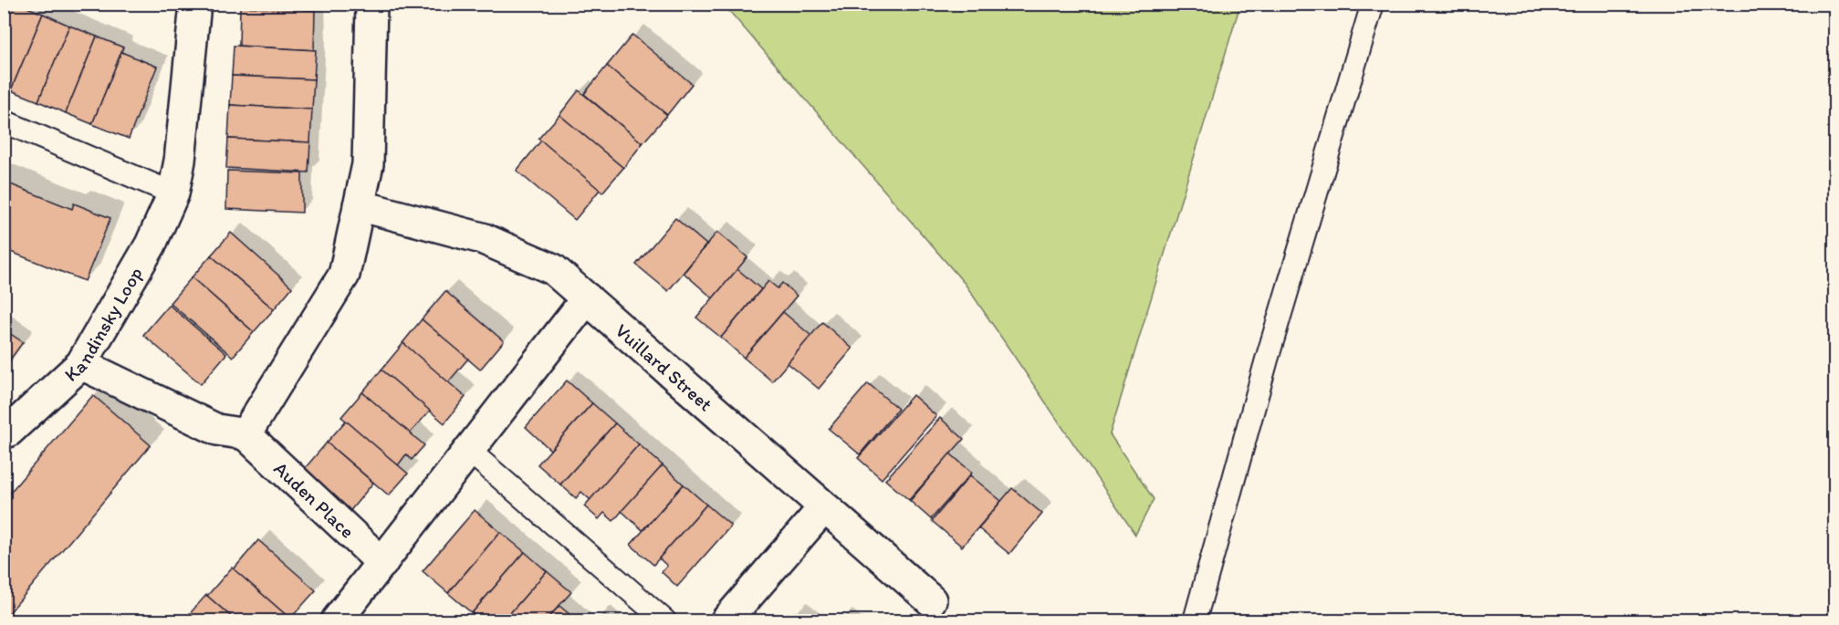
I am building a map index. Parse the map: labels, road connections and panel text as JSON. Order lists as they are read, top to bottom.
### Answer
{
  "streets": {
    "street": ["Kandinsky Loop", "Vuillard Street", "Auden Place"]
  }
}
